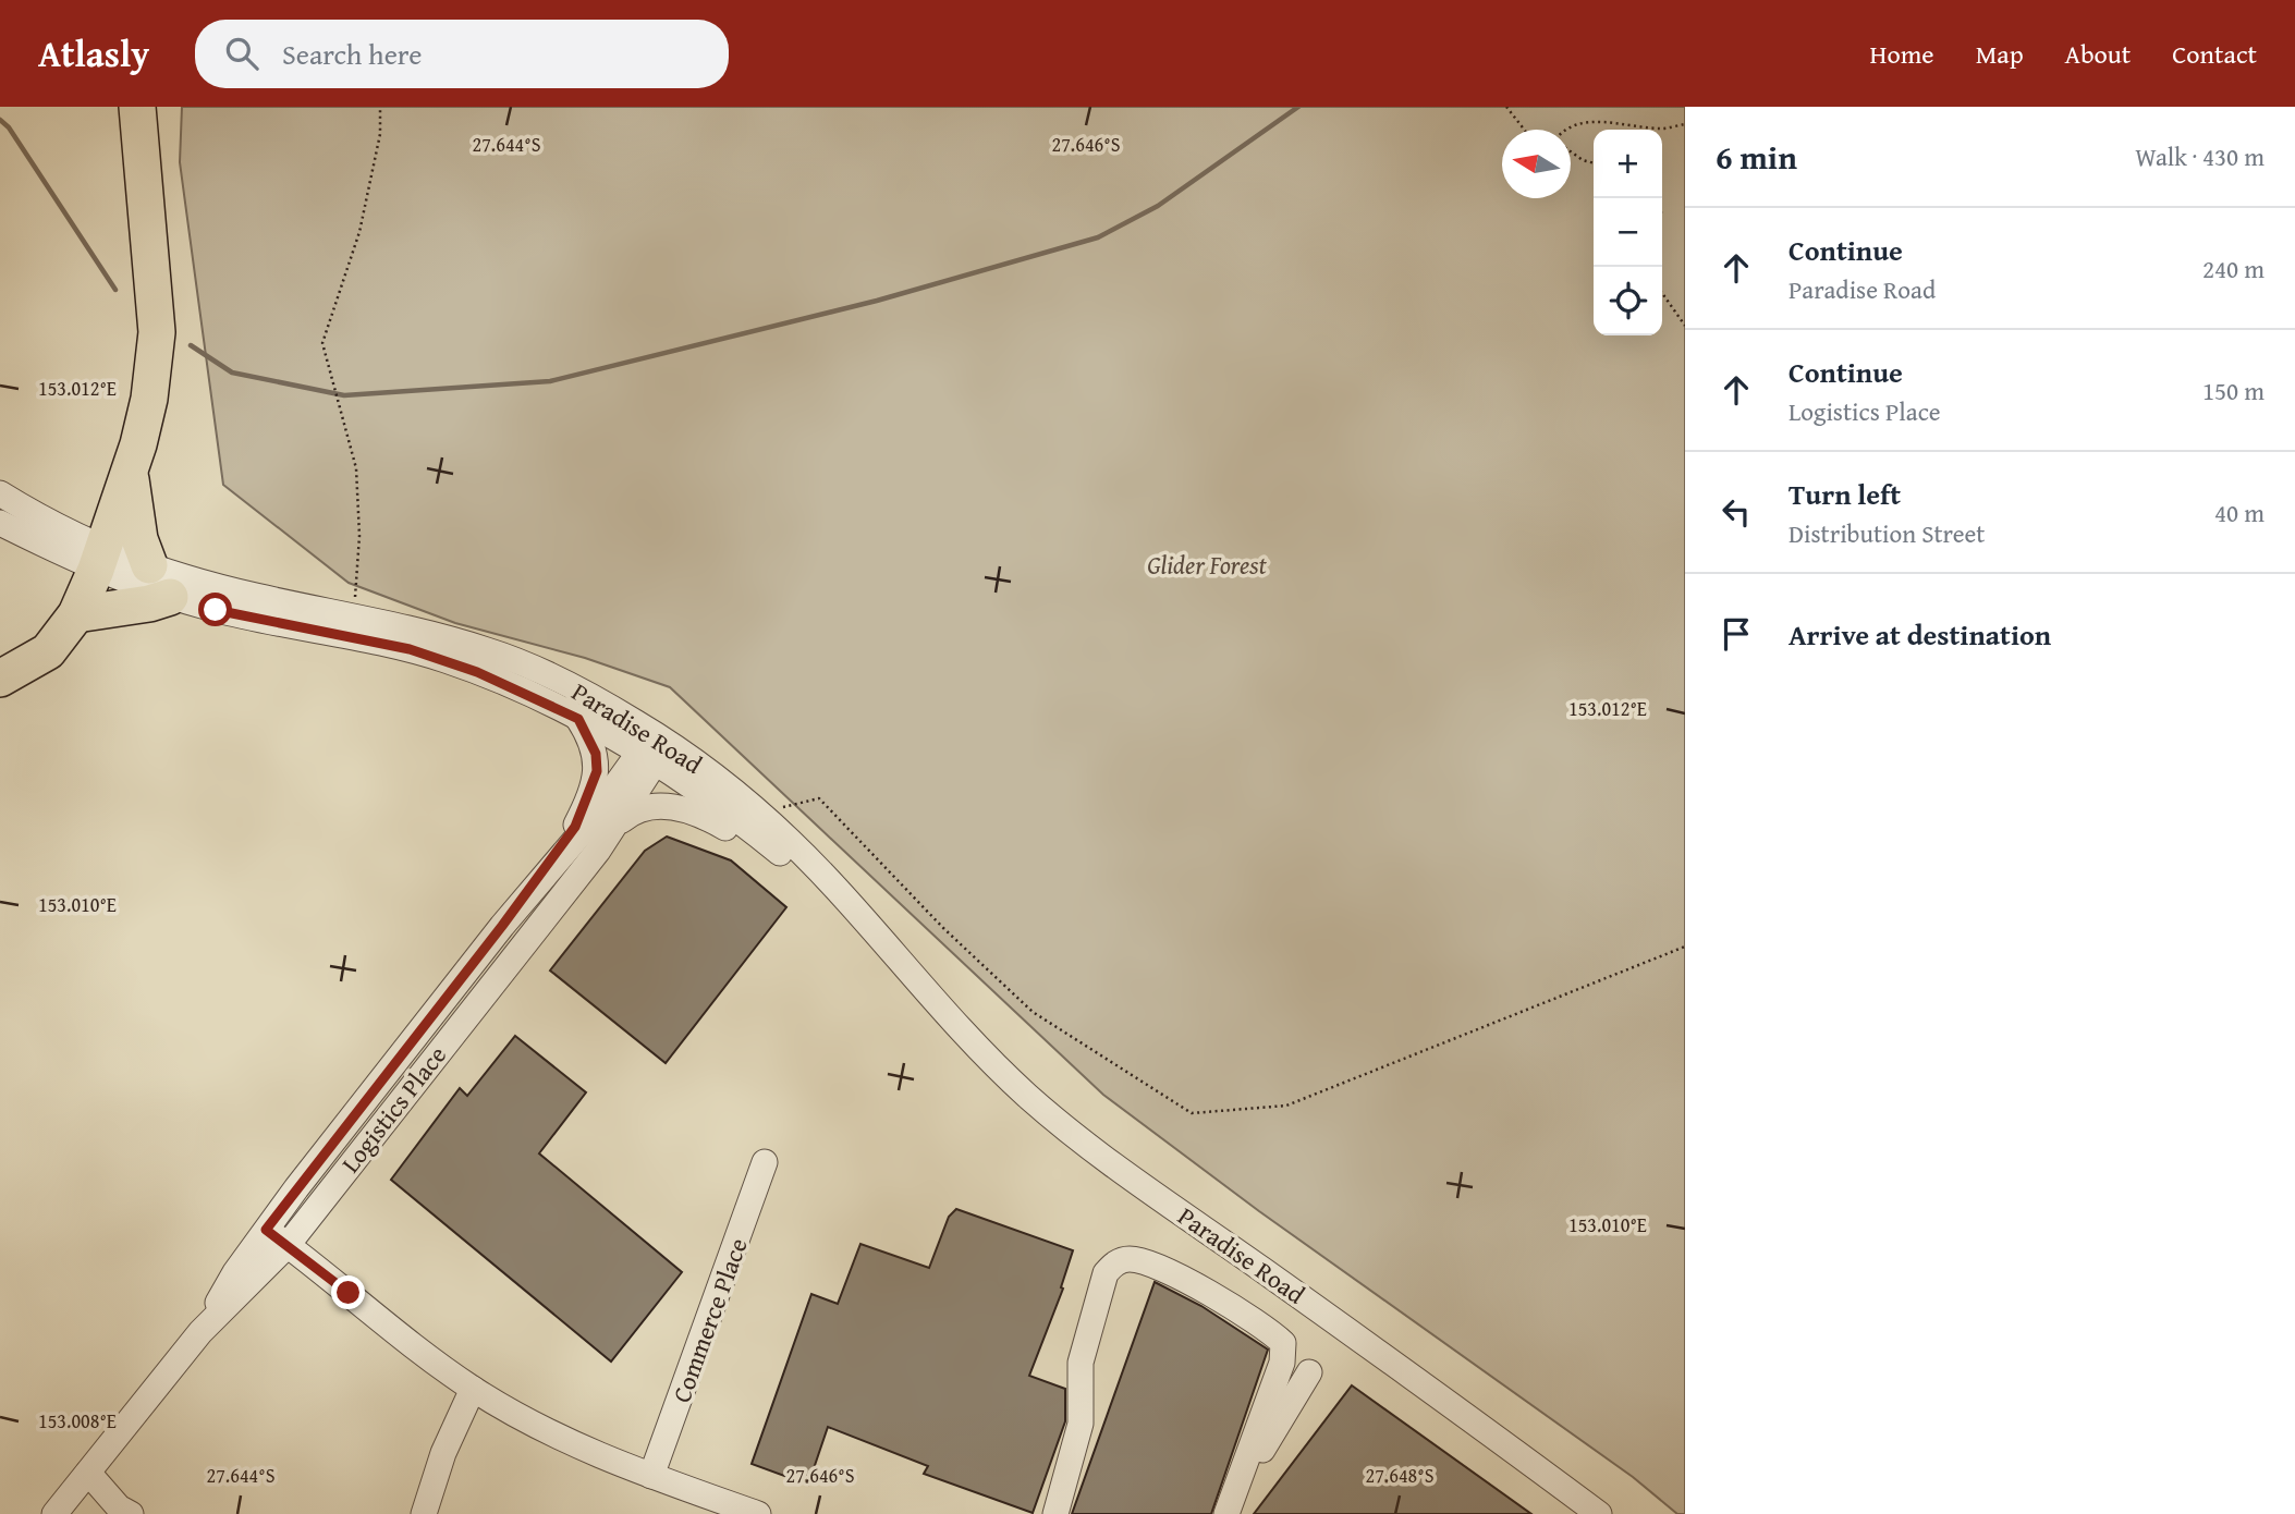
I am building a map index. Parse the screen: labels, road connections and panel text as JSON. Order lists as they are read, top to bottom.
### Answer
{
  "streets": {
    "street": ["Paradise Road", "Logistics Place", "Commerce Place"]
  },
  "crossings": [
    ["Paradise Road", "Logistics Place"]
  ],
  "parks": ["Glider Forest"],
  "north": "left",
  "page": {
    "header": "Atlasly",
    "search": "Search here",
    "nav": [
      "Home",
      "Map",
      "About",
      "Contact"
    ],
    "heading": ["6 min", "Walk · 430 m"],
    "map_buttons": ["+", "−"],
    "list": [
      ["Continue", "Paradise Road", "240 m"],
      ["Continue", "Logistics Place", "150 m"],
      ["Turn left", "Distribution Street", "40 m"],
      "Arrive at destination"
    ]
  },
  "coordinates": [
    "27.644°S",
    "27.646°S",
    "153.012°E",
    "153.010°E",
    "153.008°E",
    "27.648°S"
  ]
}
